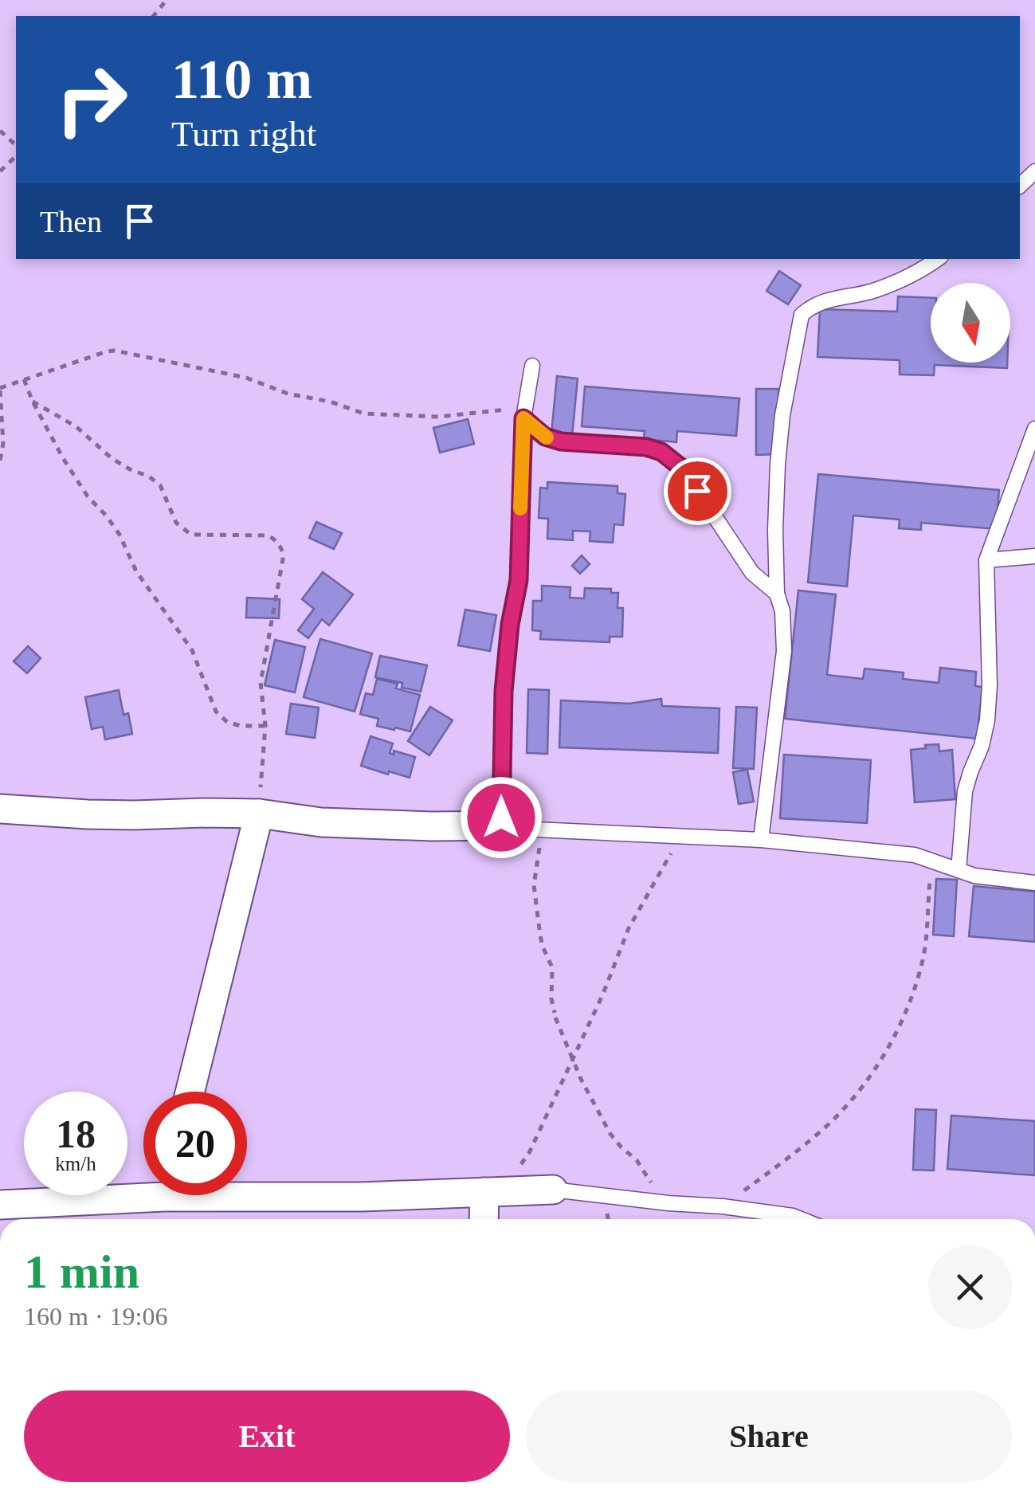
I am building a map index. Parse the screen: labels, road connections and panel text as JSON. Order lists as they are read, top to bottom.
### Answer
{
  "north": "bottom",
  "page": {
    "turn": ["110 m", "Turn right"],
    "then": "Then",
    "speed": "18 km/h",
    "limit": "20",
    "heading": ["1 min", "160 m · 19:06"],
    "buttons": ["Exit", "Share"]
  }
}
